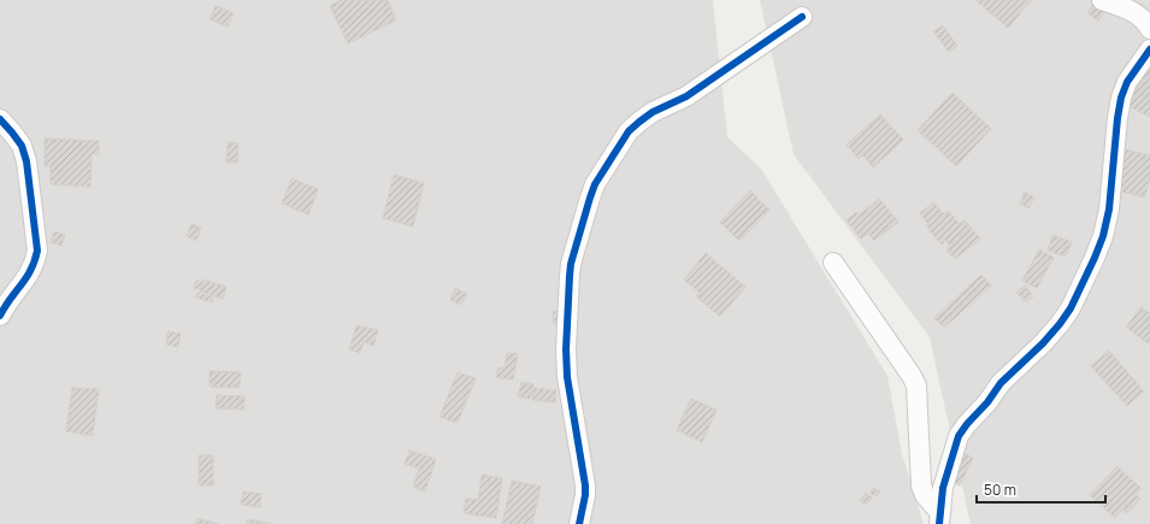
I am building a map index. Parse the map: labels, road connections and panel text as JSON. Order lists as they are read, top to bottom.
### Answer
{
  "scale_bar": "50 m"
}
